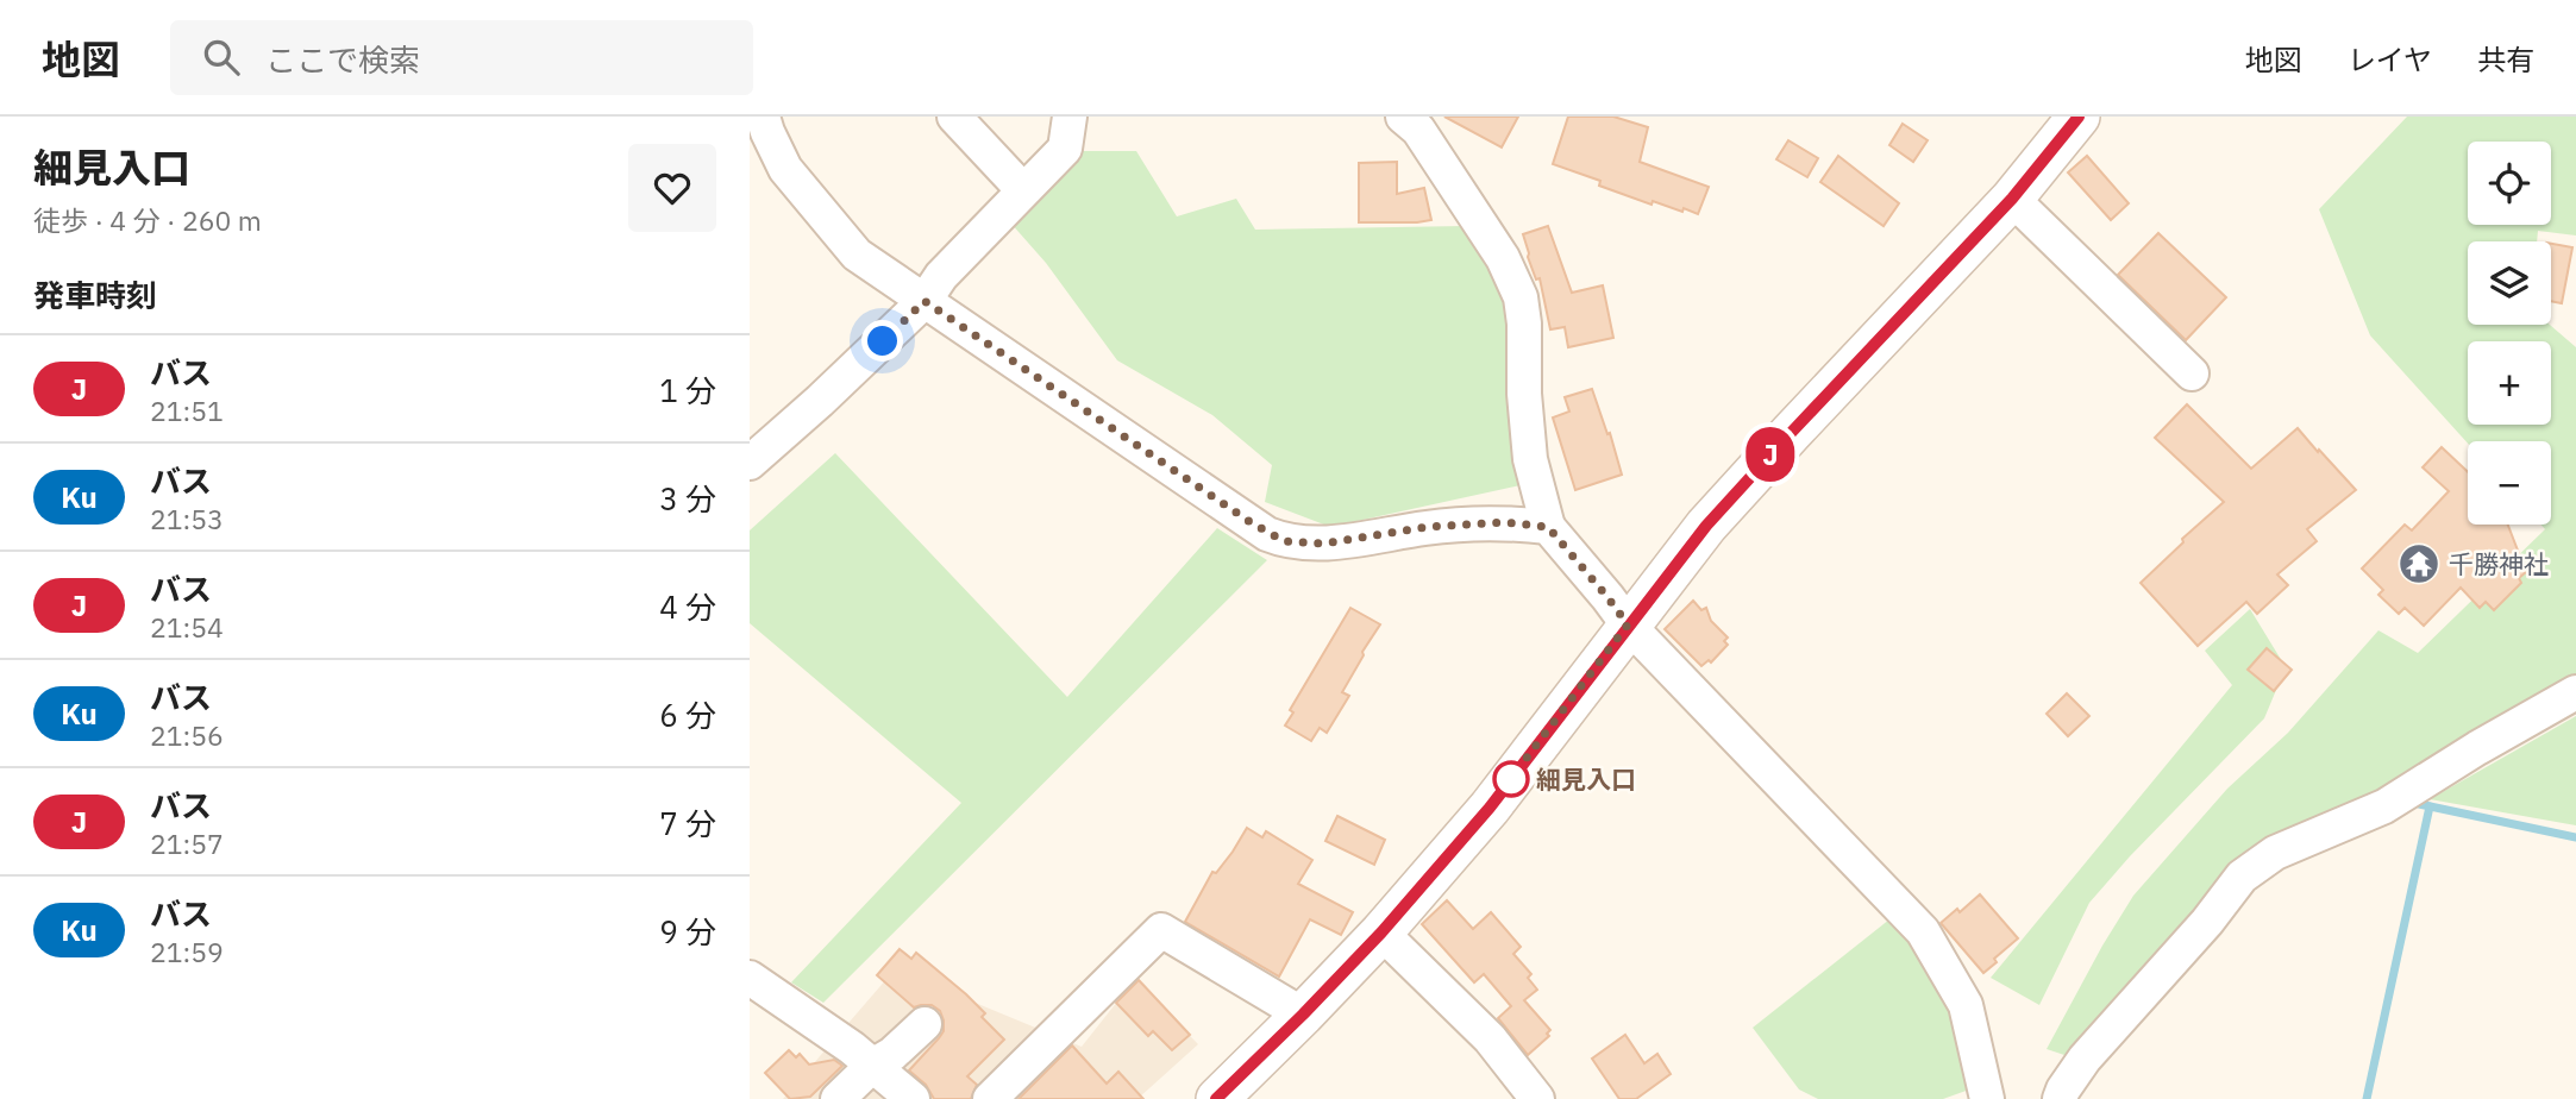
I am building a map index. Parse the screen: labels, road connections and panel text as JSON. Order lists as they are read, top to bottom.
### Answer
{
  "places": {
    "temple": ["千勝神社"],
    "other": ["細見入口"]
  },
  "lines": ["bus line J"],
  "page": {
    "header": "地図",
    "search": "ここで検索",
    "nav": ["地図", "レイヤ", "共有"],
    "heading": [
      ["細見入口", "徒歩 · 4 分 · 260 m"],
      "発車時刻"
    ],
    "on_map": "J",
    "map_buttons": ["+", "−"],
    "list": [
      {
        "mark": "J",
        "name": "バス",
        "note": "21:51",
        "value": "1 分"
      },
      {
        "mark": "Ku",
        "name": "バス",
        "note": "21:53",
        "value": "3 分"
      },
      {
        "mark": "J",
        "name": "バス",
        "note": "21:54",
        "value": "4 分"
      },
      {
        "mark": "Ku",
        "name": "バス",
        "note": "21:56",
        "value": "6 分"
      },
      {
        "mark": "J",
        "name": "バス",
        "note": "21:57",
        "value": "7 分"
      },
      {
        "mark": "Ku",
        "name": "バス",
        "note": "21:59",
        "value": "9 分"
      }
    ]
  }
}
